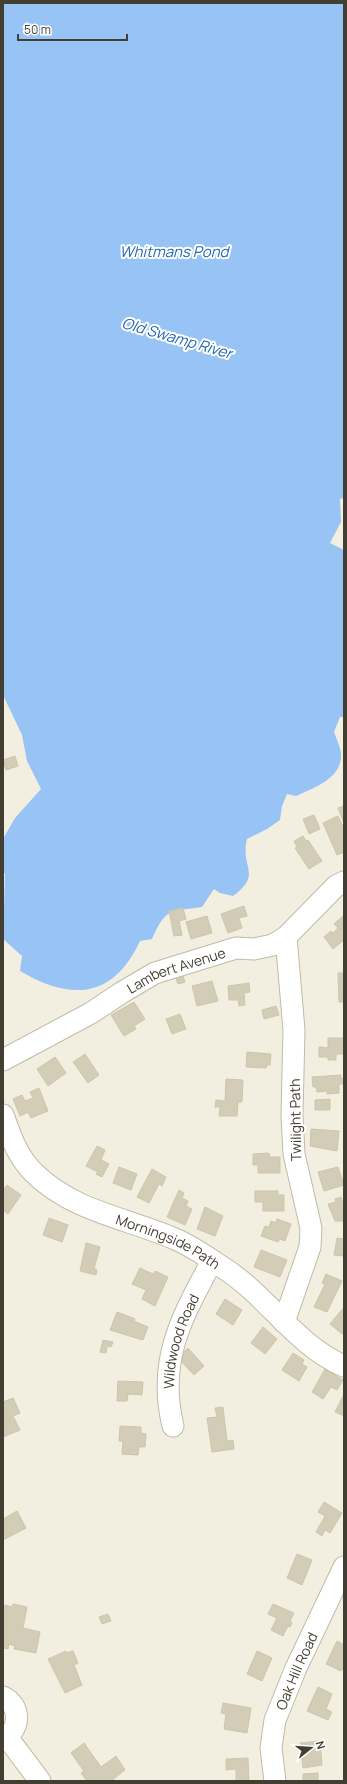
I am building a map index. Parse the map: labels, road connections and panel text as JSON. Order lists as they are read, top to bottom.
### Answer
{
  "streets": {
    "street": [
      "Lambert Avenue",
      "Twilight Path",
      "Morningside Path",
      "Wildwood Road",
      "Oak Hill Road"
    ]
  },
  "crossings": [
    ["Lambert Avenue", "Twilight Path"],
    ["Twilight Path", "Morningside Path"],
    ["Morningside Path", "Wildwood Road"]
  ],
  "water": ["Whitmans Pond", "Old Swamp River"],
  "scale_bar": "50 m",
  "north": "right"
}
